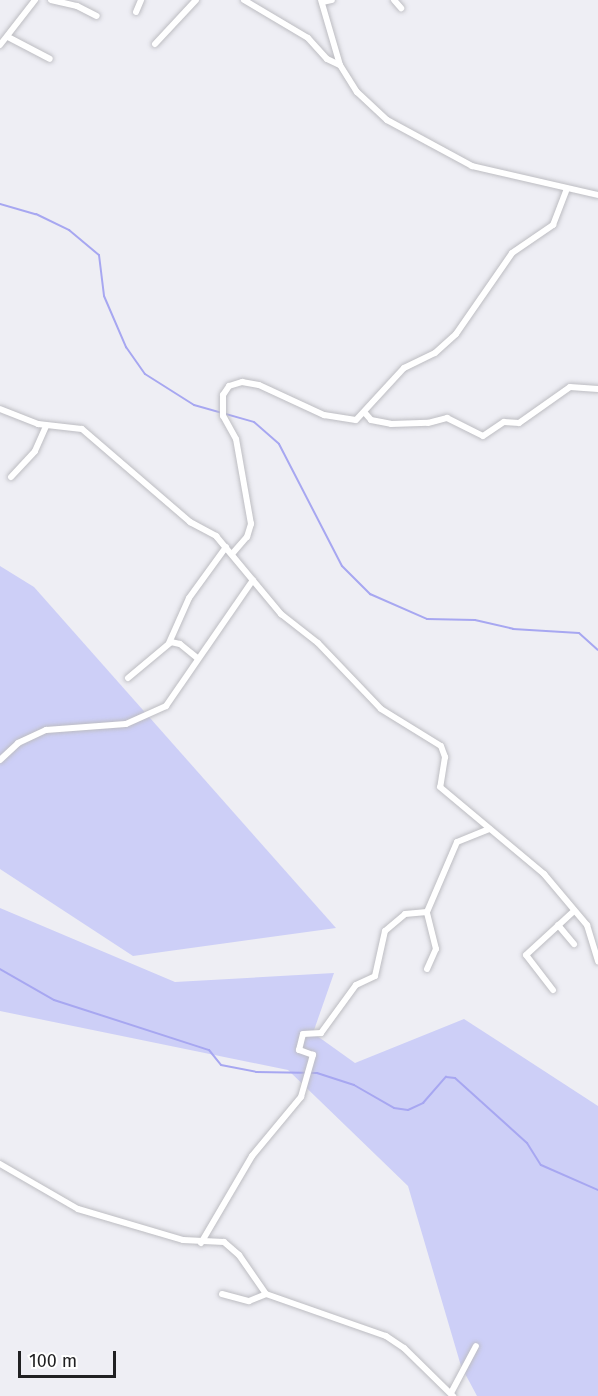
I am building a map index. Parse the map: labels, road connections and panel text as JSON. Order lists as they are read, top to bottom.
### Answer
{
  "scale_bar": "100 m"
}
